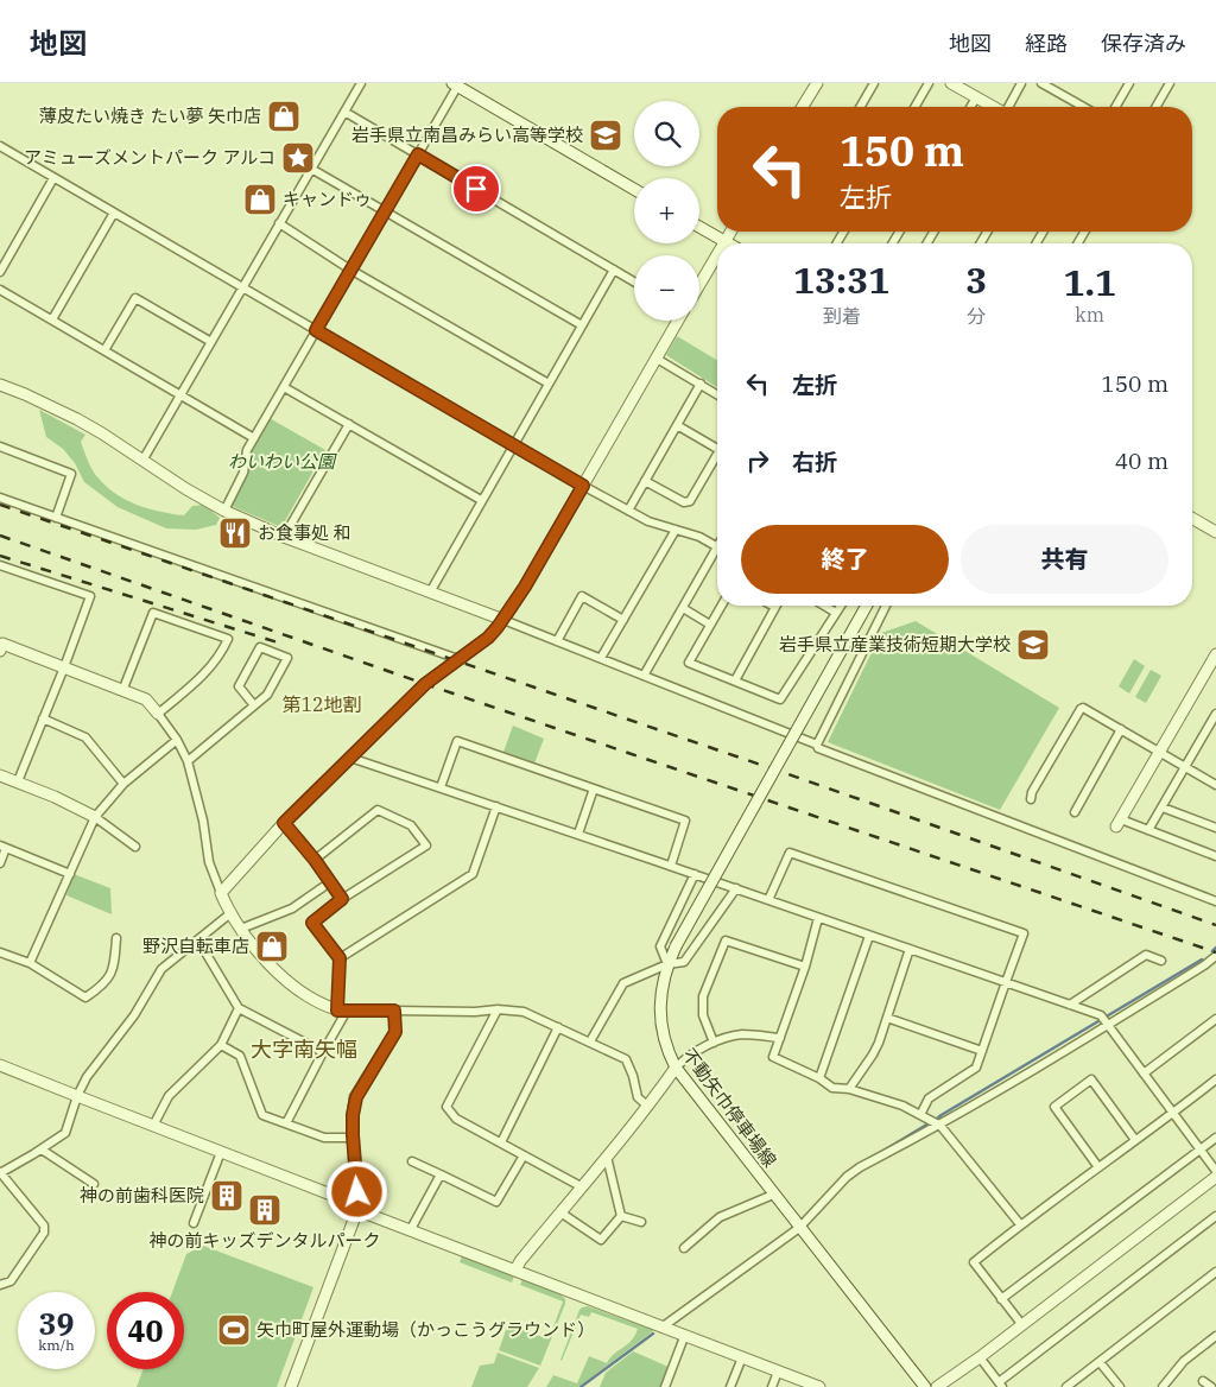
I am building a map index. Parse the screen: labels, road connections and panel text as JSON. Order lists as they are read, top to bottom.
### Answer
{
  "streets": {
    "street": ["不動矢巾停車場線"]
  },
  "districts": ["第12地割", "大字南矢幅"],
  "parks": ["わいわい公園"],
  "places": {
    "shop": ["薄皮たい焼き たい夢 矢巾店", "キャンドゥ", "野沢自転車店"],
    "school or university": ["岩手県立南昌みらい高等学校", "岩手県立産業技術短期大学校"],
    "place": ["アミューズメントパーク アルコ"],
    "restaurant": ["お食事処 和"],
    "building": ["神の前歯科医院", "神の前キッズデンタルパーク"],
    "sports": ["矢巾町屋外運動場（かっこうグラウンド）"]
  },
  "page": {
    "header": "地図",
    "nav": ["地図", "経路", "保存済み"],
    "map_buttons": ["+", "−"],
    "turn": ["150 m", "左折"],
    "eta": [
      "13:31",
      "到着",
      "3",
      "分",
      "1.1",
      "km"
    ],
    "list": [
      {
        "name": "左折",
        "value": "150 m"
      },
      {
        "name": "右折",
        "value": "40 m"
      }
    ],
    "buttons": ["終了", "共有"],
    "speed": "39 km/h",
    "limit": "40"
  }
}
